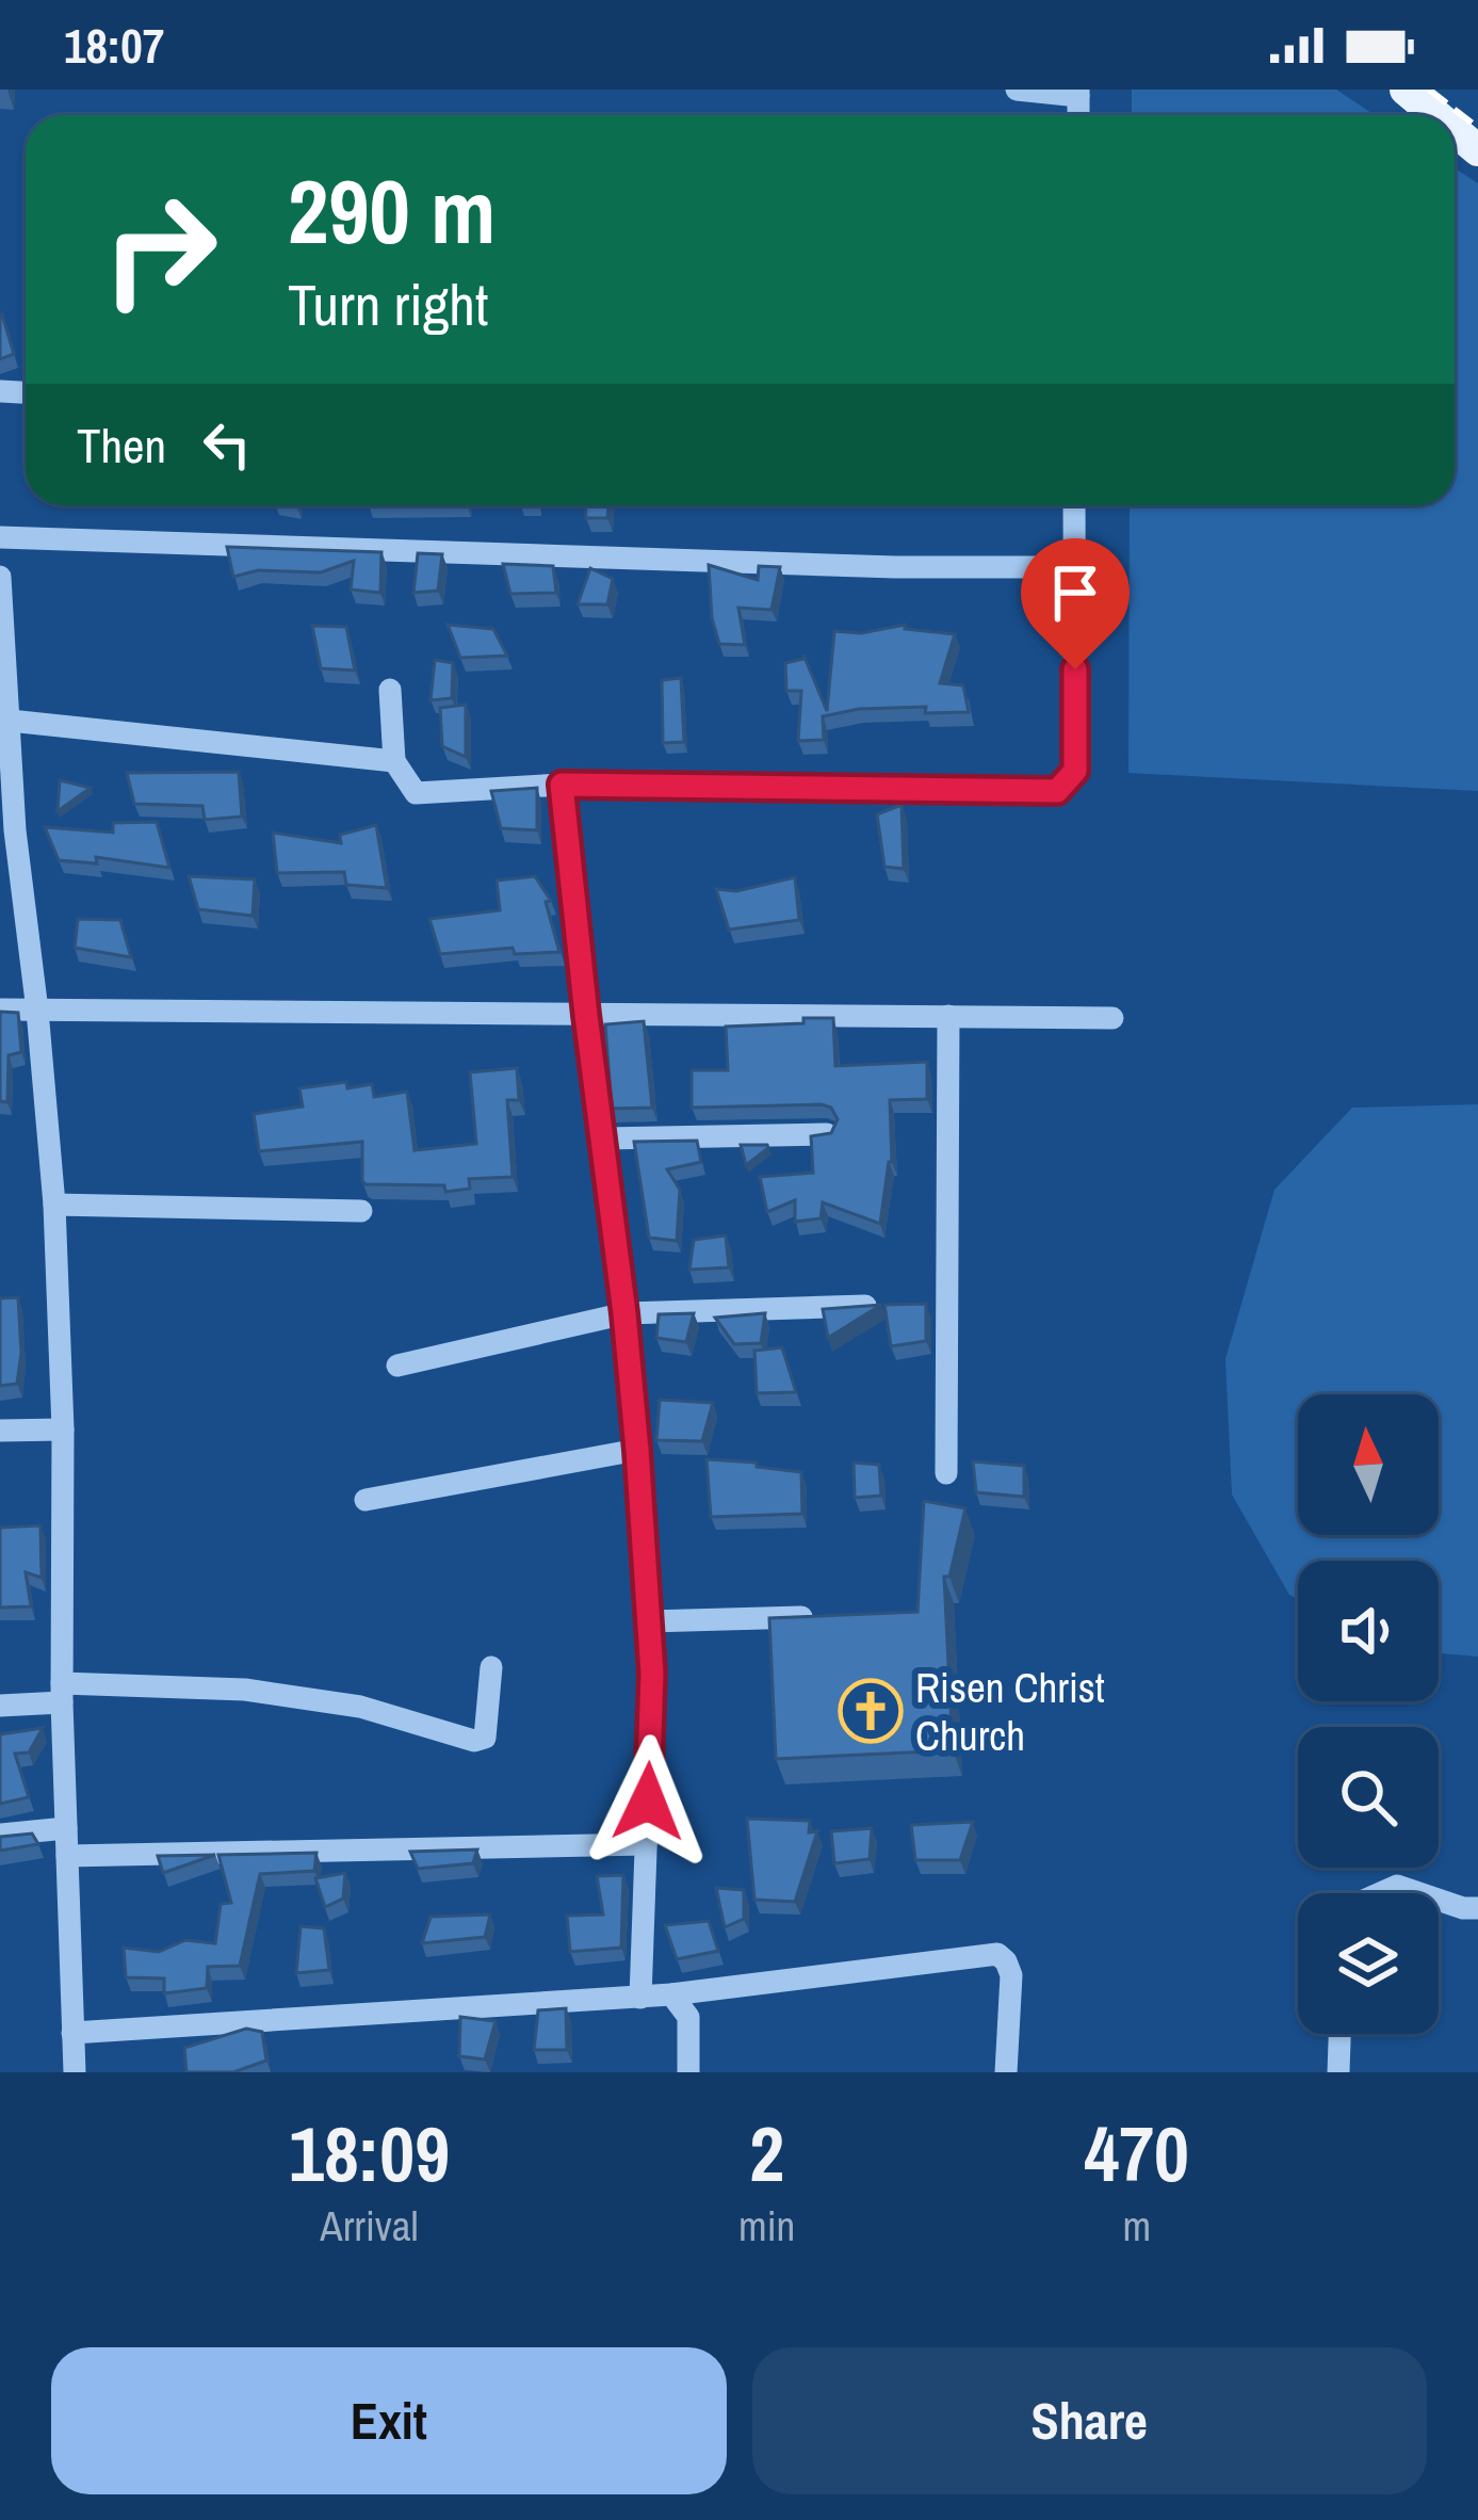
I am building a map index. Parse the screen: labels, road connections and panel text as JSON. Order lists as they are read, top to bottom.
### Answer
{
  "places": {
    "church": ["Risen Christ Church"]
  },
  "north": "top",
  "page": {
    "status": "18:07",
    "turn": ["290 m", "Turn right"],
    "then": "Then",
    "eta": [
      "18:09",
      "Arrival",
      "2",
      "min",
      "470",
      "m"
    ],
    "buttons": ["Exit", "Share"]
  }
}
